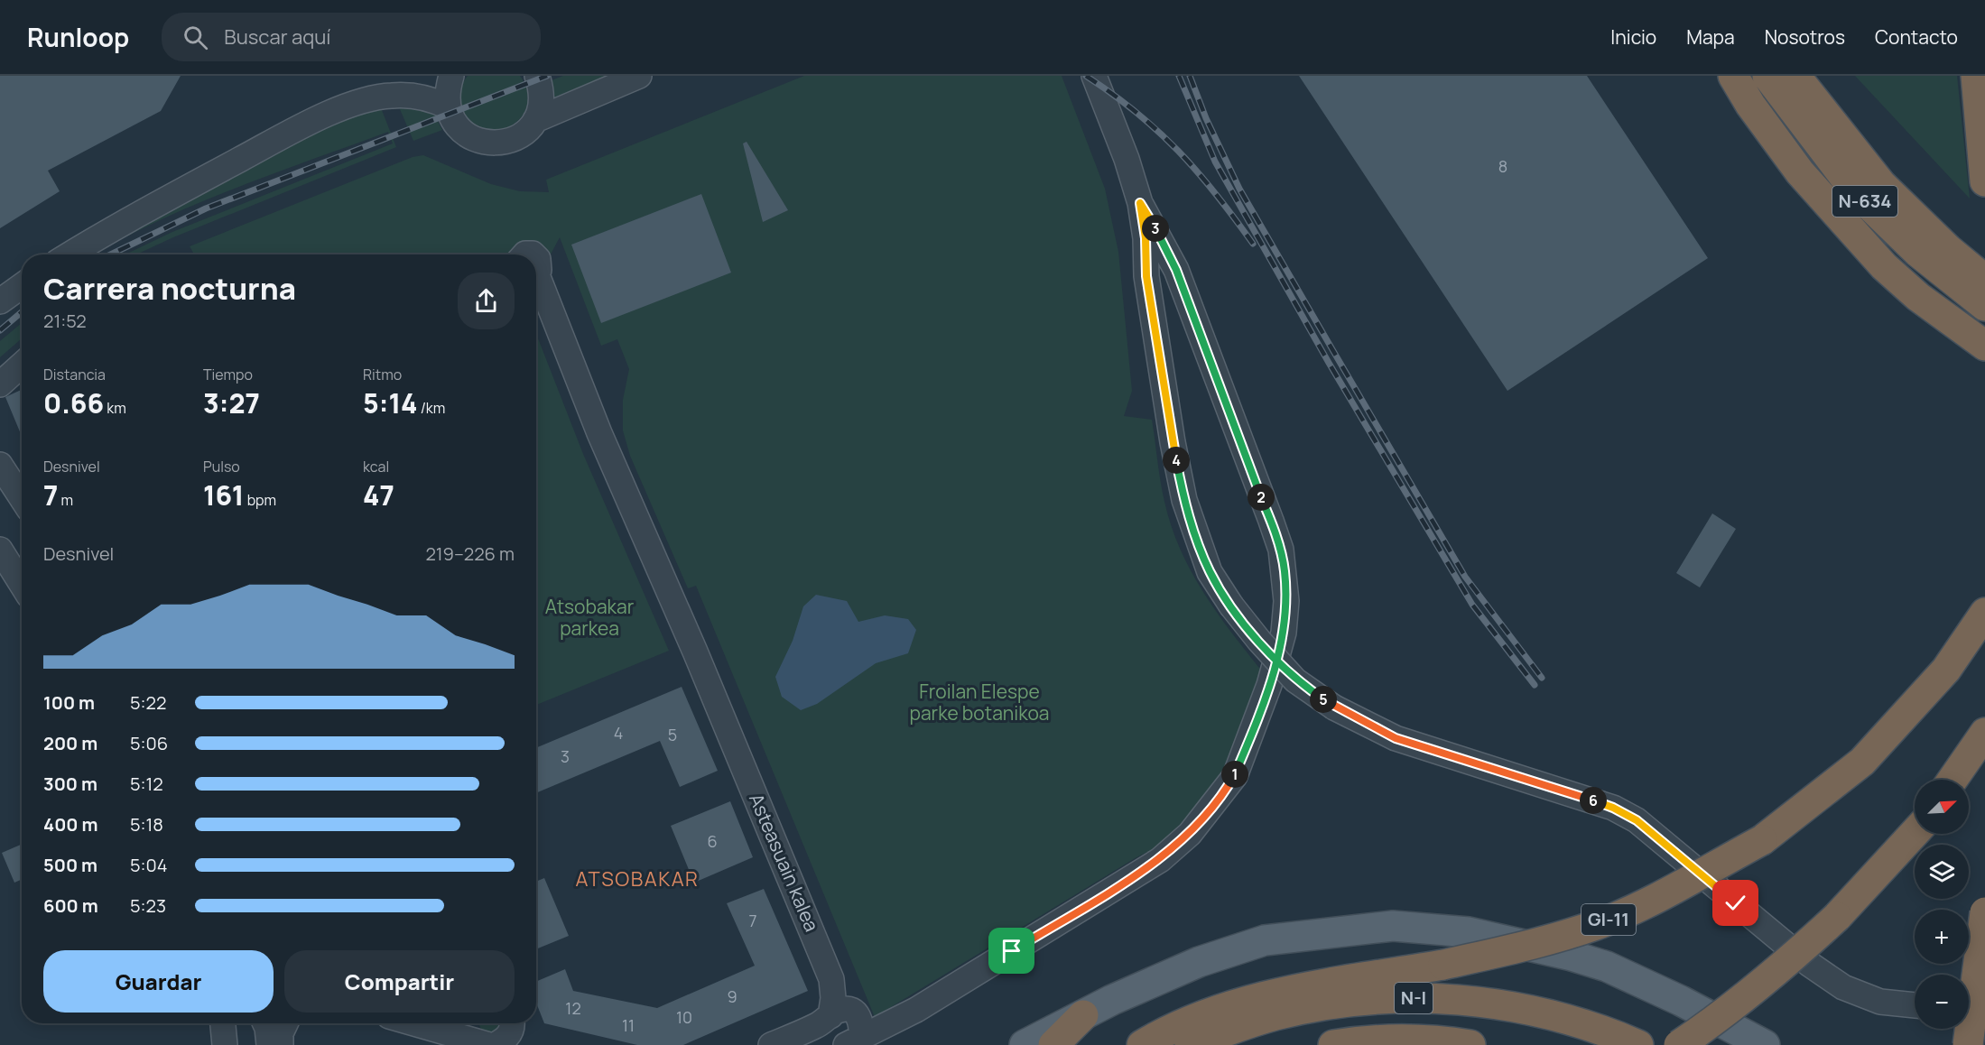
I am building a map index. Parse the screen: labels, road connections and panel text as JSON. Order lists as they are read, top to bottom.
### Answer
{
  "streets": {
    "highway": ["N-634", "GI-11", "N-I"],
    "street": ["Asteasuain kalea"]
  },
  "districts": ["ATSOBAKAR"],
  "parks": ["Atsobakar parkea", "Froilan Elespe parke botanikoa"],
  "house_numbers": [
    "8",
    "4",
    "5",
    "3",
    "6",
    "7",
    "9",
    "12",
    "10",
    "11"
  ],
  "north": "top right",
  "page": {
    "header": "Runloop",
    "search": "Buscar aquí",
    "nav": [
      "Inicio",
      "Mapa",
      "Nosotros",
      "Contacto"
    ],
    "pins": [
      "3",
      "4",
      "2",
      "5",
      "1",
      "6"
    ],
    "heading": ["Carrera nocturna", "21:52"],
    "stats": [
      ["Distancia", "0.66 km"],
      ["Tiempo", "3:27"],
      ["Ritmo", "5:14 /km"],
      ["Desnivel", "7 m"],
      ["Pulso", "161 bpm"],
      ["kcal", "47"]
    ],
    "chart": ["Desnivel", "219–226 m"],
    "list": [
      {
        "name": "100 m",
        "note": "5:22"
      },
      {
        "name": "200 m",
        "note": "5:06"
      },
      {
        "name": "300 m",
        "note": "5:12"
      },
      {
        "name": "400 m",
        "note": "5:18"
      },
      {
        "name": "500 m",
        "note": "5:04"
      },
      {
        "name": "600 m",
        "note": "5:23"
      }
    ],
    "map_buttons": ["+", "−"],
    "buttons": ["Guardar", "Compartir"]
  }
}
